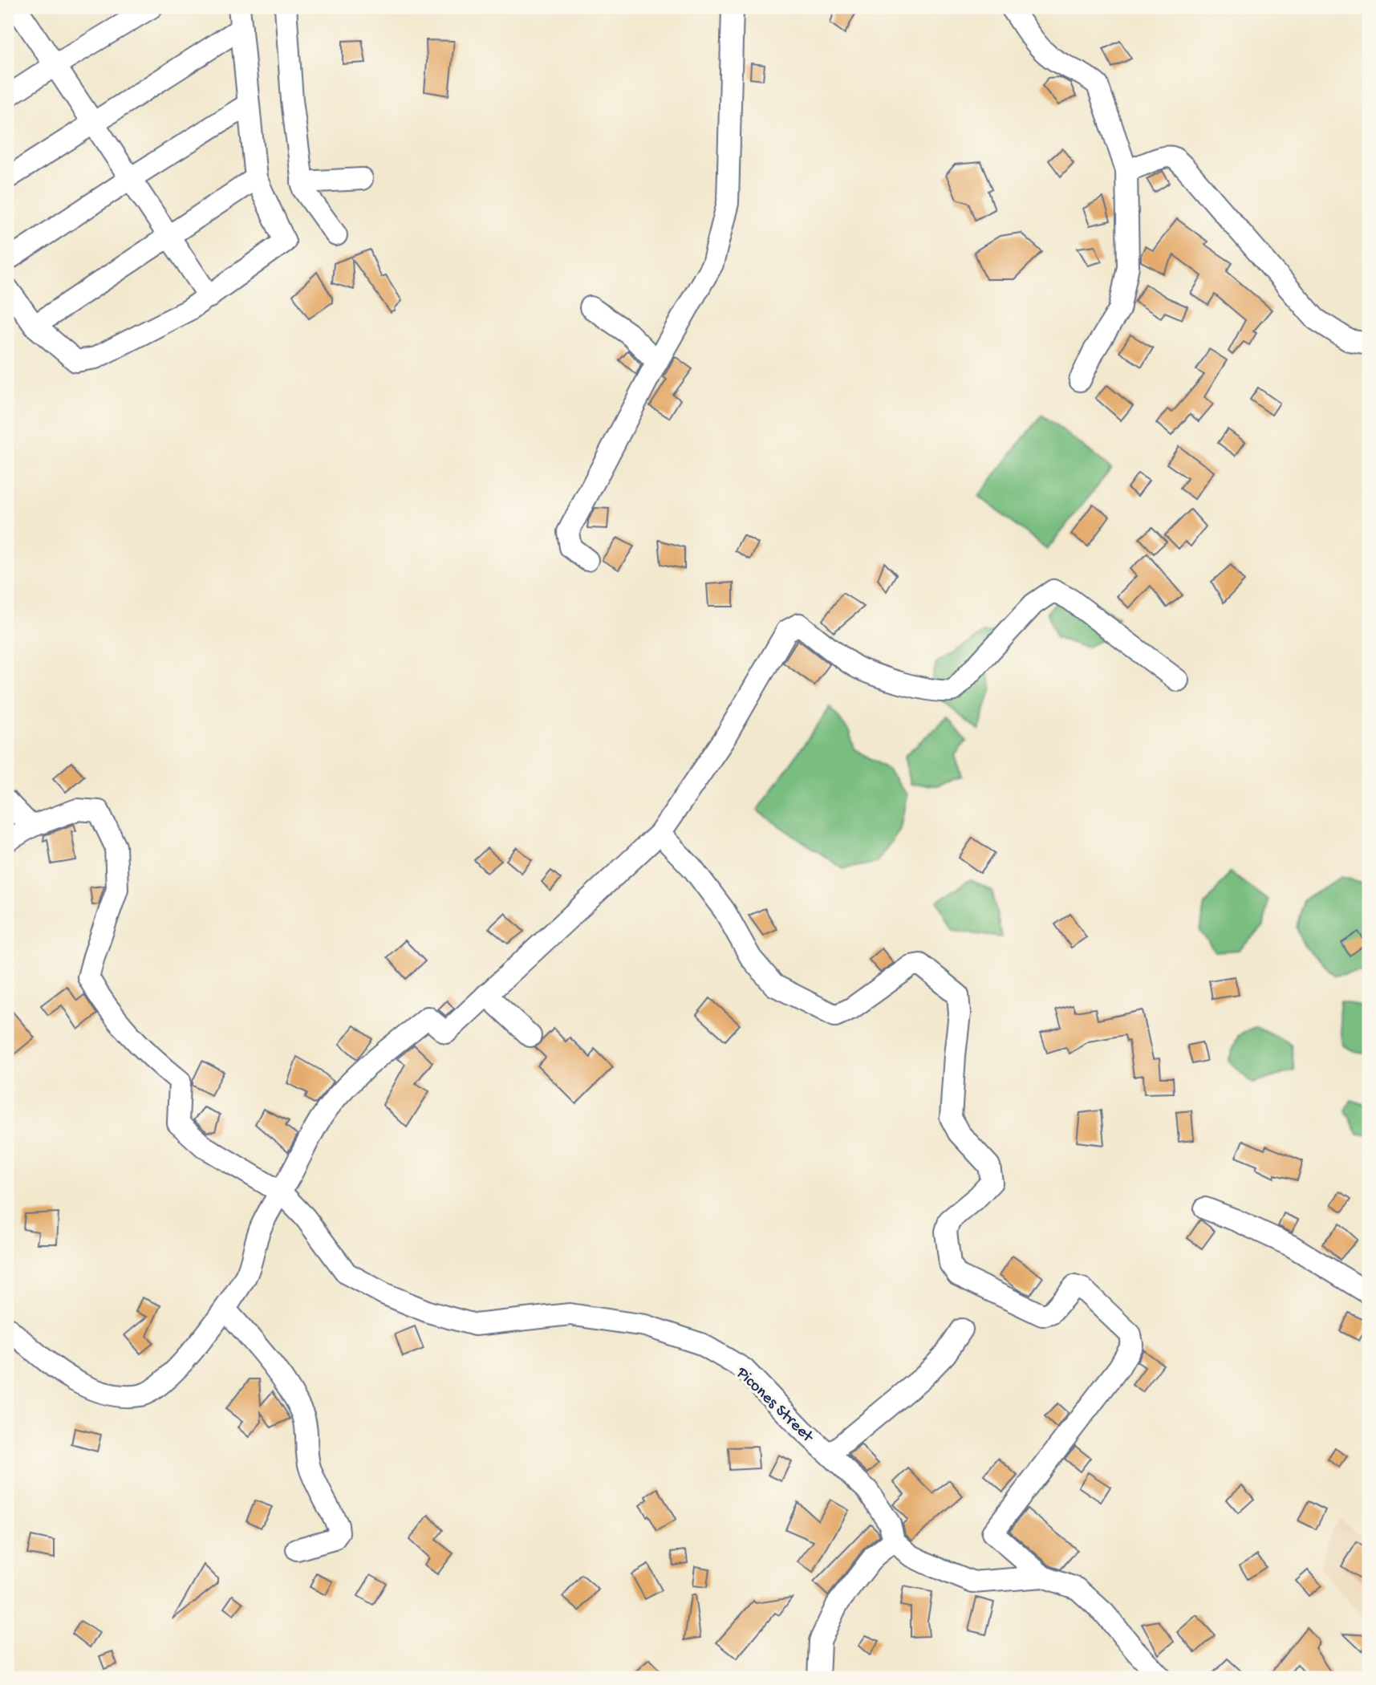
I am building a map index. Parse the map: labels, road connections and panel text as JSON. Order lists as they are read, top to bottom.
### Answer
{
  "streets": {
    "street": ["Picones Street"]
  }
}
